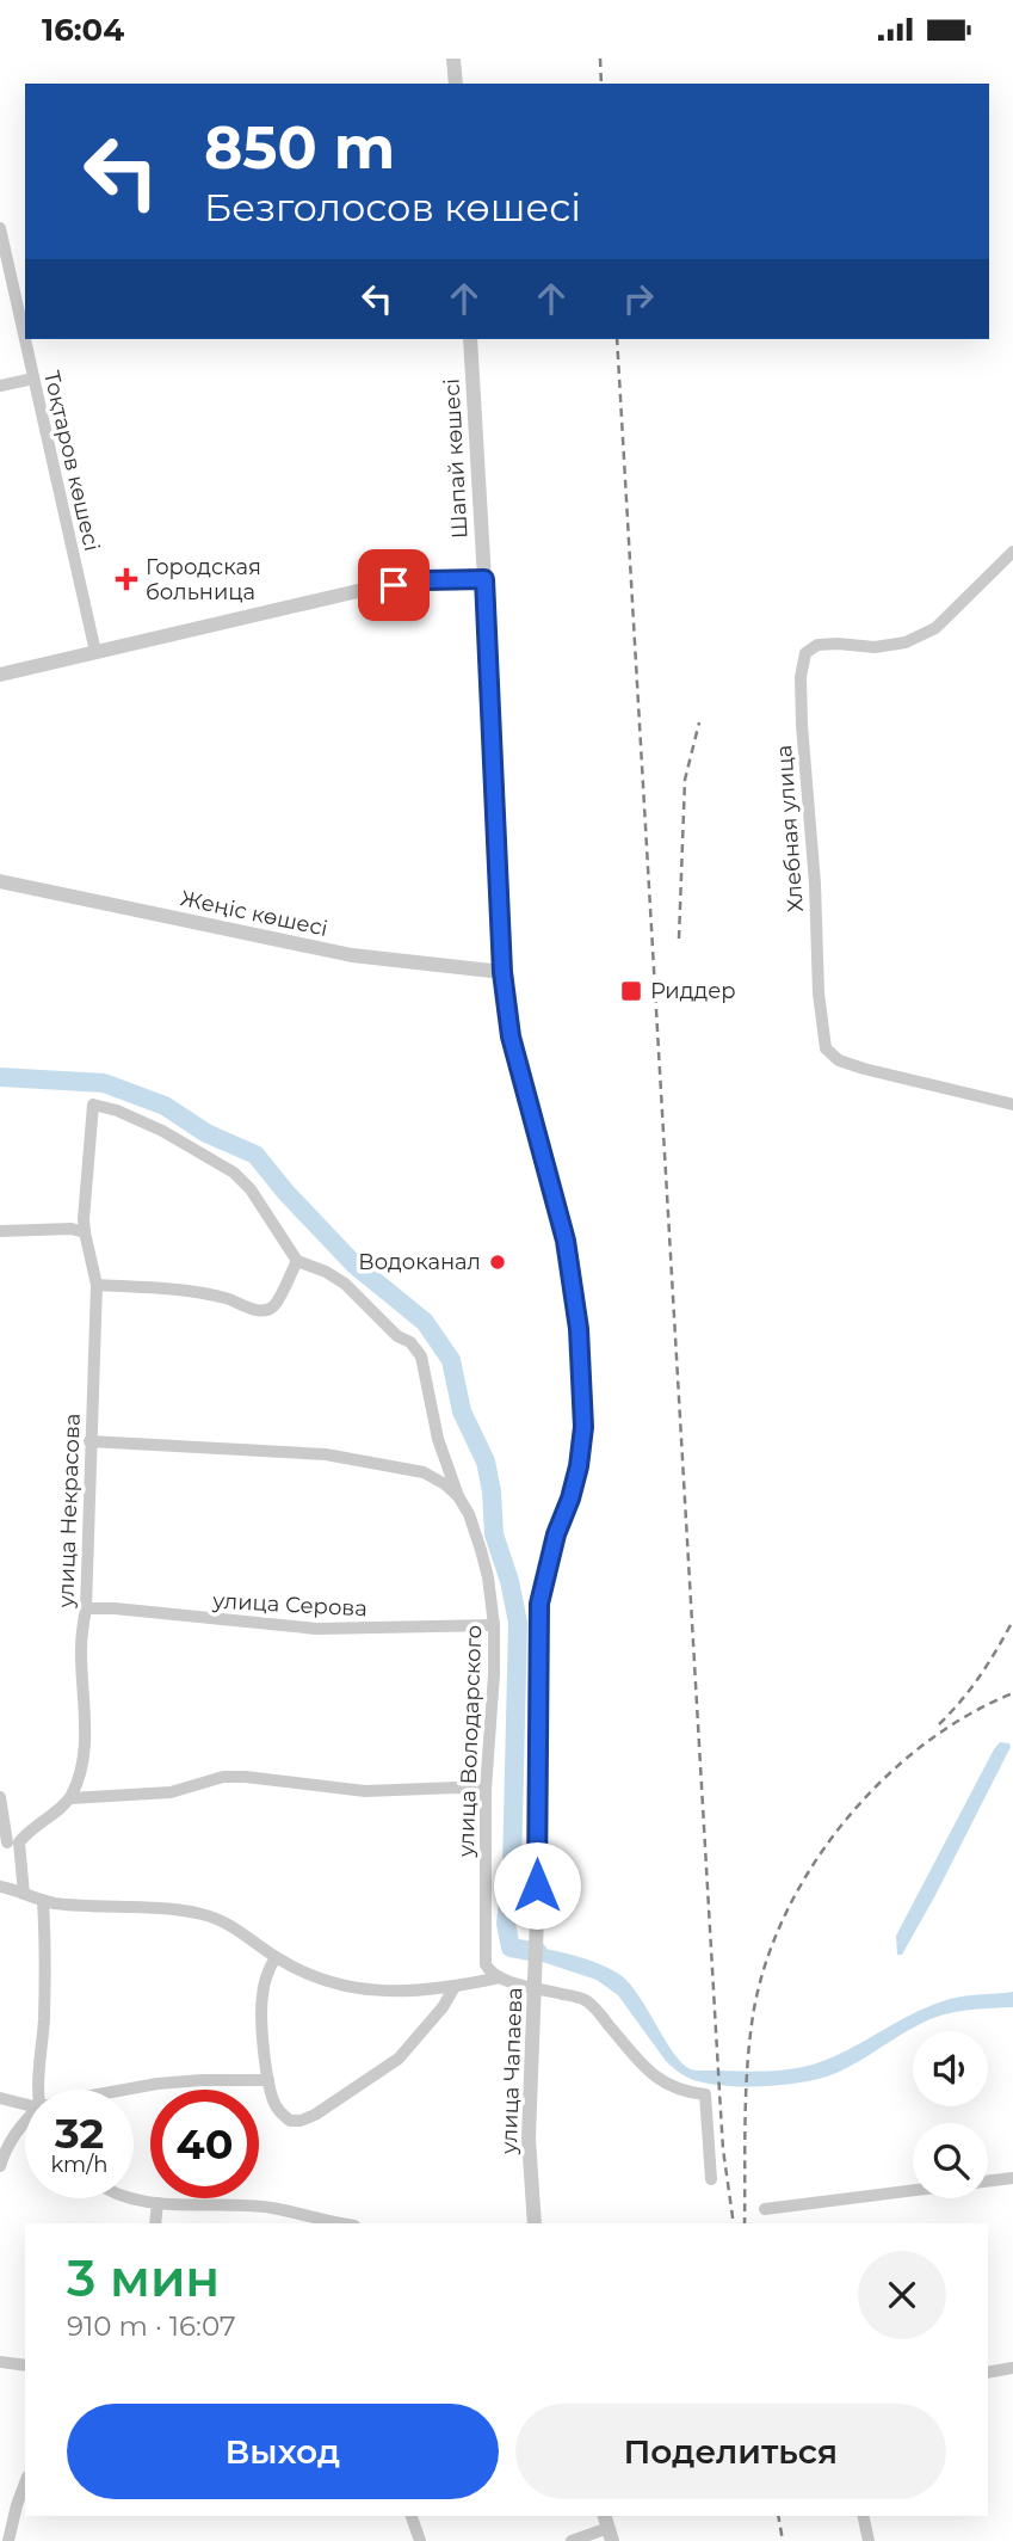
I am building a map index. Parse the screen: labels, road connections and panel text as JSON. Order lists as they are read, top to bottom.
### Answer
{
  "streets": {
    "street": [
      "Шапай көшесі",
      "Тоқтаров көшесі",
      "Хлебная улица",
      "Жеңіс көшесі",
      "улица Некрасова",
      "улица Серова",
      "улица Володарского",
      "улица Чапаева"
    ]
  },
  "crossings": [
    ["Шапай көшесі", "Жеңіс көшесі"],
    ["Шапай көшесі", "улица Чапаева"],
    ["улица Некрасова", "улица Серова"],
    ["улица Некрасова", "улица Володарского"],
    ["улица Серова", "улица Володарского"]
  ],
  "places": {
    "health": ["Городская больница"],
    "transit": ["Риддер"],
    "other": ["Водоканал"]
  },
  "page": {
    "status": "16:04",
    "turn": ["850 m", "Безголосов көшесі"],
    "speed": "32 km/h",
    "limit": "40",
    "heading": ["3 мин", "910 m · 16:07"],
    "buttons": ["Выход", "Поделиться"]
  }
}
